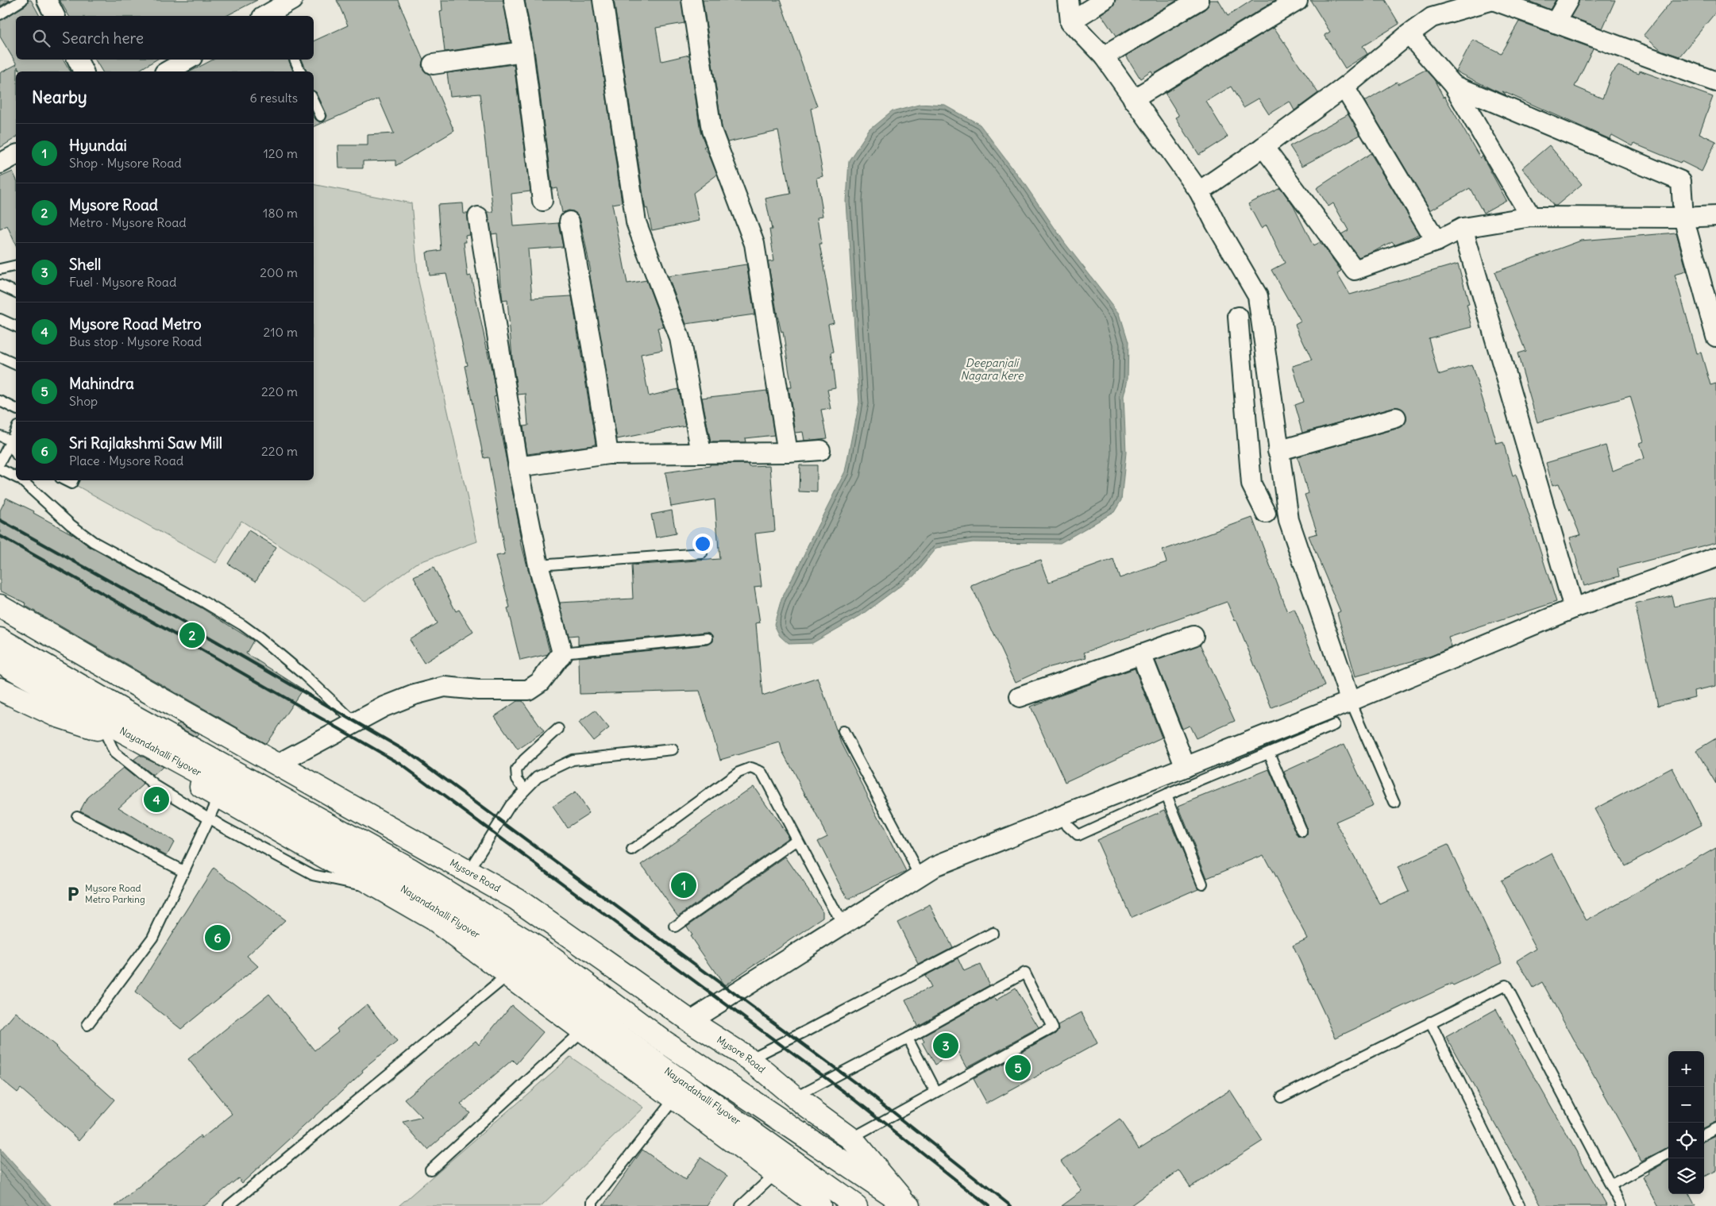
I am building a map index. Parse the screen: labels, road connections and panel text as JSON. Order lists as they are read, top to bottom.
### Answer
{
  "streets": {
    "main road": ["Nayandahalli Flyover", "Mysore Road"]
  },
  "crossings": [
    ["Nayandahalli Flyover", "Mysore Road"]
  ],
  "water": ["Deepanjali Nagara Kere"],
  "places": {
    "parking": ["Mysore Road Metro Parking"]
  },
  "page": {
    "search": "Search here",
    "heading": ["Nearby", "6 results"],
    "list": [
      {
        "mark": "1",
        "name": "Hyundai",
        "note": "Shop · Mysore Road",
        "value": "120 m"
      },
      {
        "mark": "2",
        "name": "Mysore Road",
        "note": "Metro · Mysore Road",
        "value": "180 m"
      },
      {
        "mark": "3",
        "name": "Shell",
        "note": "Fuel · Mysore Road",
        "value": "200 m"
      },
      {
        "mark": "4",
        "name": "Mysore Road Metro",
        "note": "Bus stop · Mysore Road",
        "value": "210 m"
      },
      {
        "mark": "5",
        "name": "Mahindra",
        "note": "Shop",
        "value": "220 m"
      },
      {
        "mark": "6",
        "name": "Sri Rajlakshmi Saw Mill",
        "note": "Place · Mysore Road",
        "value": "220 m"
      }
    ],
    "pins": [
      "2",
      "4",
      "1",
      "6",
      "3",
      "5"
    ],
    "map_buttons": ["+", "−"]
  }
}
